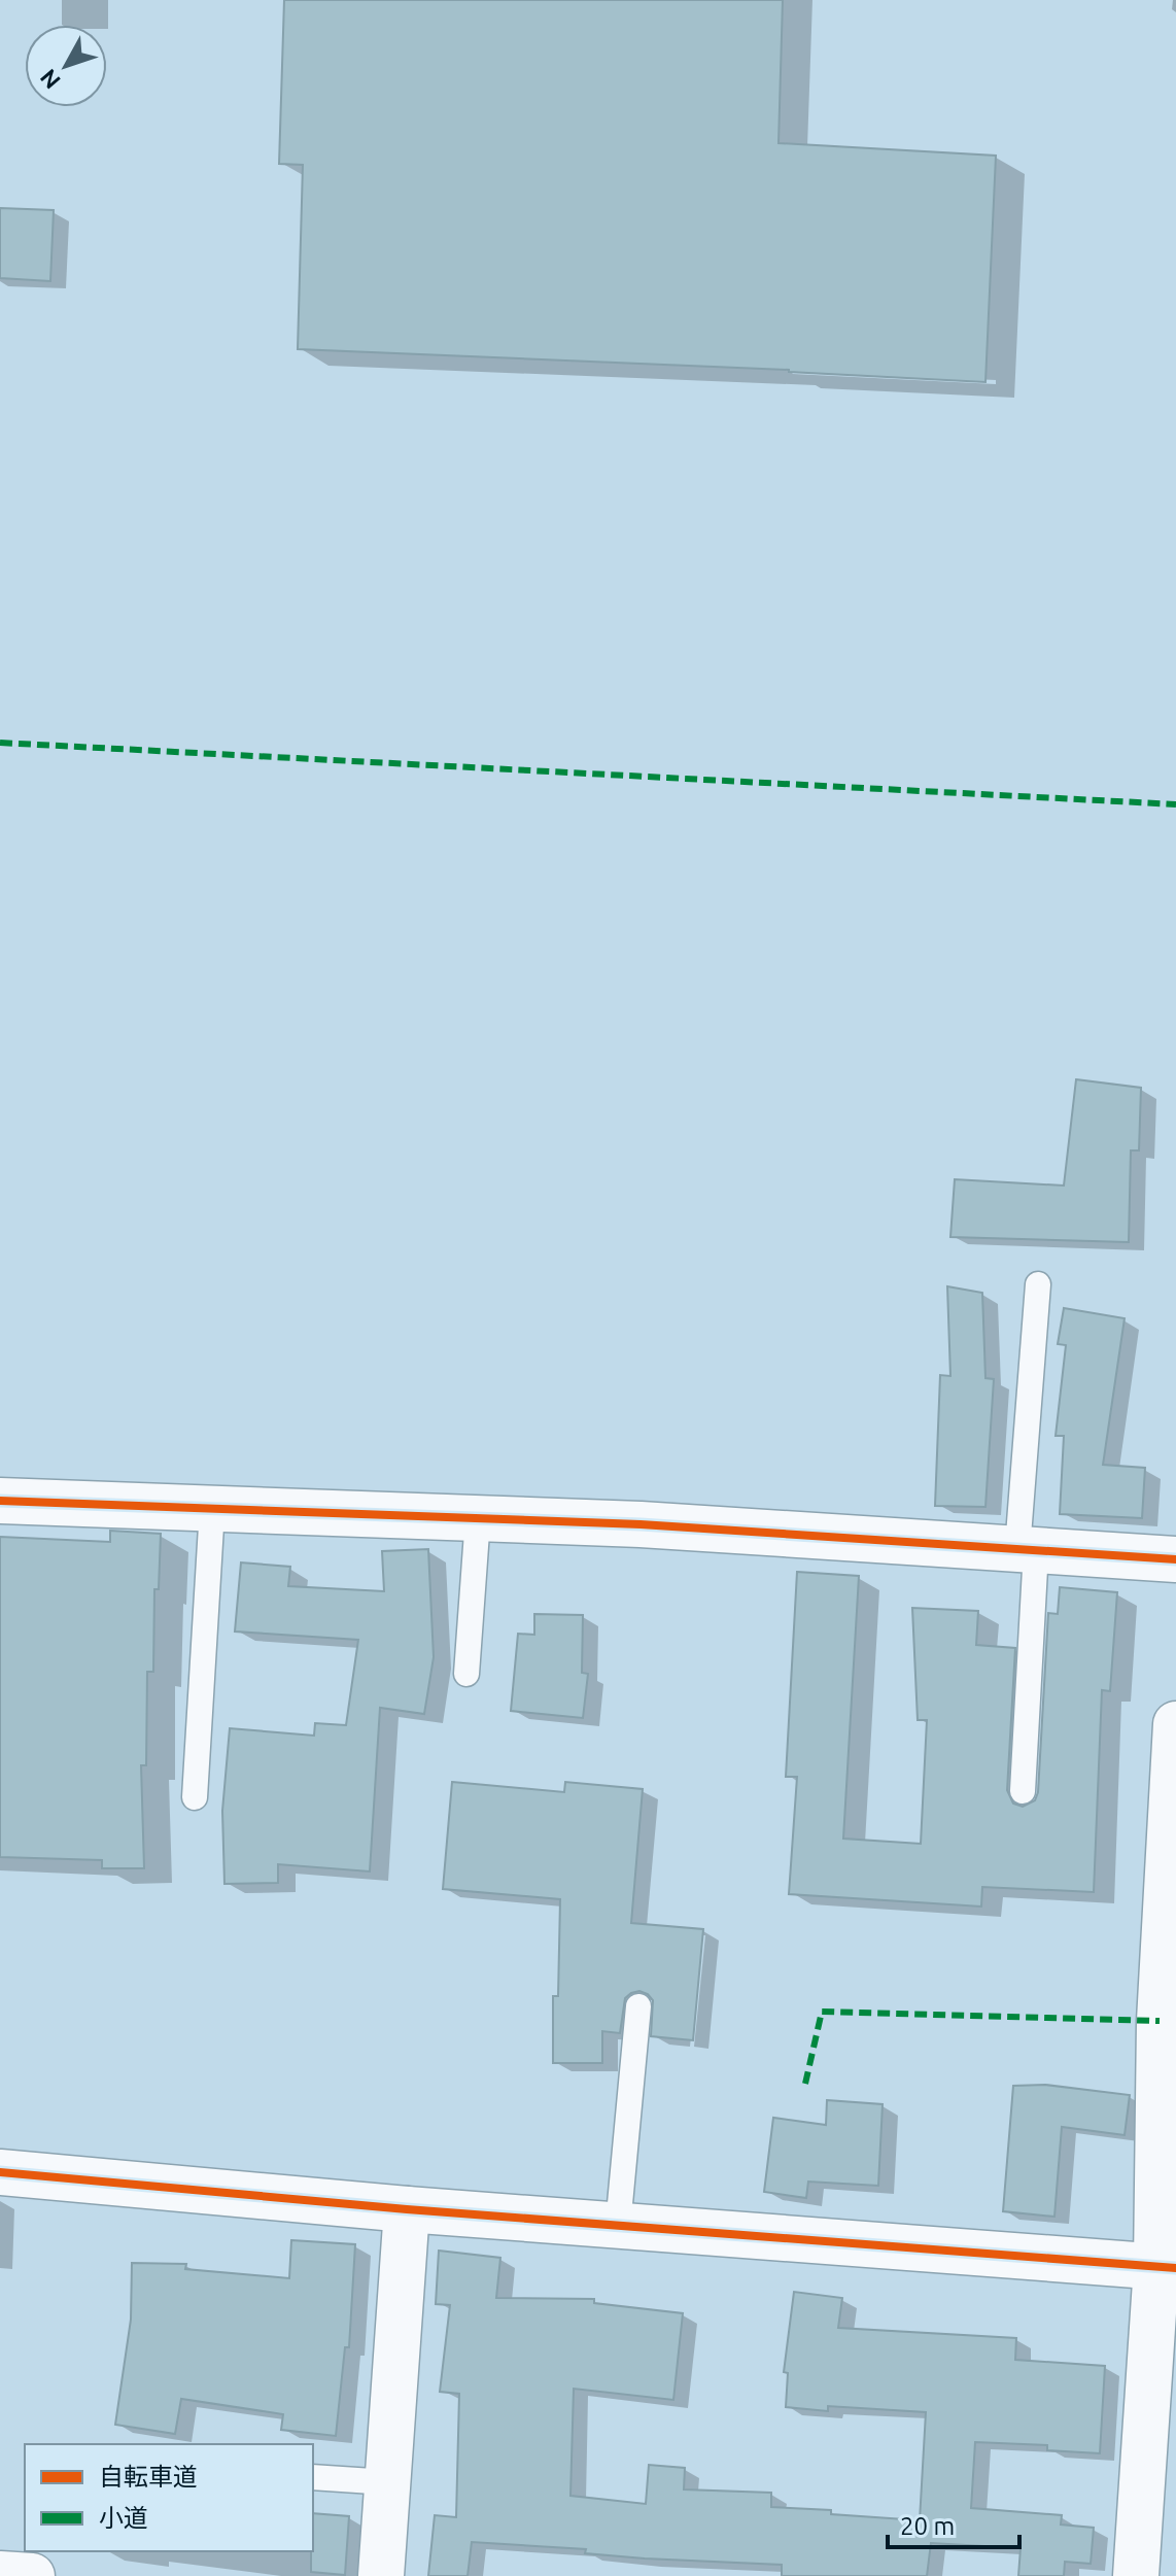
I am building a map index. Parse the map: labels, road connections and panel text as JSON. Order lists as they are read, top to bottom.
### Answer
{
  "legend": ["自転車道", "小道"],
  "scale_bar": "20 m",
  "north": "bottom left"
}
